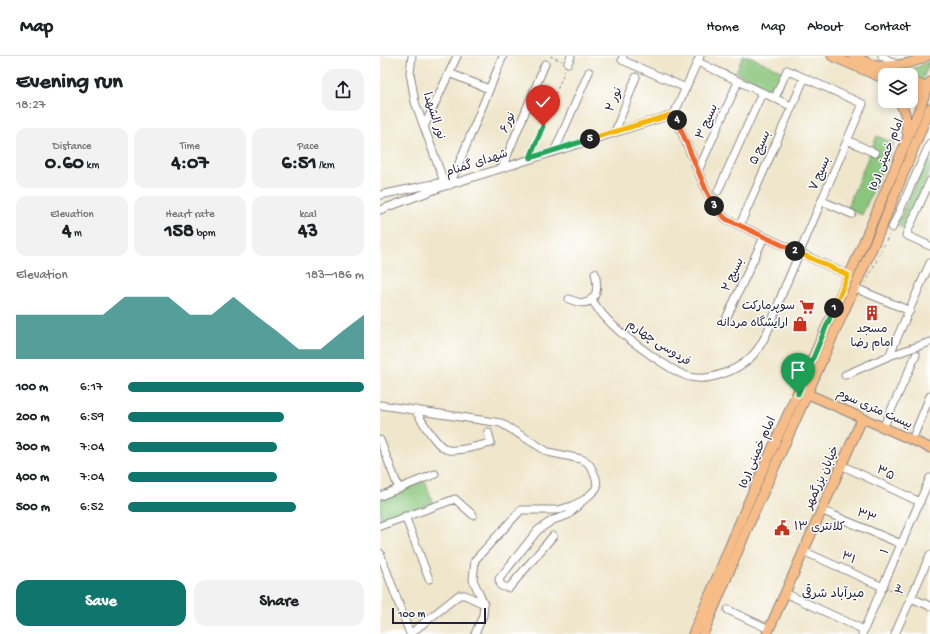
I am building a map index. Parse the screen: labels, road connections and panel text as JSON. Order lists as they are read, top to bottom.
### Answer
{
  "streets": {
    "main road": ["امام خمینی (ره)", "بیست متری سوم", "خیابان بزرگمهر"],
    "street": [
      "نور ۲",
      "نور الشهدا",
      "بسیج ۳",
      "نور۶",
      "بسیج ۵",
      "شهدای گمنام",
      "بسیج ۷",
      "بسیج ۲",
      "فردوسی چهارم",
      "۳۵",
      "۳۳",
      "۱",
      "۳۱",
      "۳"
    ]
  },
  "crossings": [
    ["نور ۲", "شهدای گمنام"],
    ["نور الشهدا", "شهدای گمنام"],
    ["نور۶", "شهدای گمنام"],
    ["بسیج ۵", "بسیج ۷"],
    ["امام خمینی (ره)", "بیست متری سوم"],
    ["بسیج ۷", "فردوسی چهارم"],
    ["بیست متری سوم", "خیابان بزرگمهر"],
    ["۳۵", "خیابان بزرگمهر"],
    ["۳۵", "۱"],
    ["خیابان بزرگمهر", "۳۳"],
    ["خیابان بزرگمهر", "۳۱"],
    ["۳۳", "۱"],
    ["۱", "۳۱"]
  ],
  "districts": ["میرآباد شرقی"],
  "places": {
    "supermarket": ["سوپرمارکت"],
    "building": ["مسجد امام رضا"],
    "shop": ["ارایشگاه مردانه"],
    "public building": ["کلانتری ۱۳"]
  },
  "scale_bar": "100 m",
  "page": {
    "header": "Map",
    "nav": [
      "Home",
      "Map",
      "About",
      "Contact"
    ],
    "heading": ["Evening run", "18:27"],
    "pins": [
      "4",
      "5",
      "3",
      "2",
      "1"
    ],
    "stats": [
      ["Distance", "0.60 km"],
      ["Time", "4:07"],
      ["Pace", "6:51 /km"],
      ["Elevation", "4 m"],
      ["Heart rate", "158 bpm"],
      ["kcal", "43"]
    ],
    "chart": ["Elevation", "183–186 m"],
    "list": [
      {
        "name": "100 m",
        "note": "6:17"
      },
      {
        "name": "200 m",
        "note": "6:59"
      },
      {
        "name": "300 m",
        "note": "7:04"
      },
      {
        "name": "400 m",
        "note": "7:04"
      },
      {
        "name": "500 m",
        "note": "6:52"
      }
    ],
    "buttons": ["Save", "Share"],
    "scale": "100 m"
  }
}
